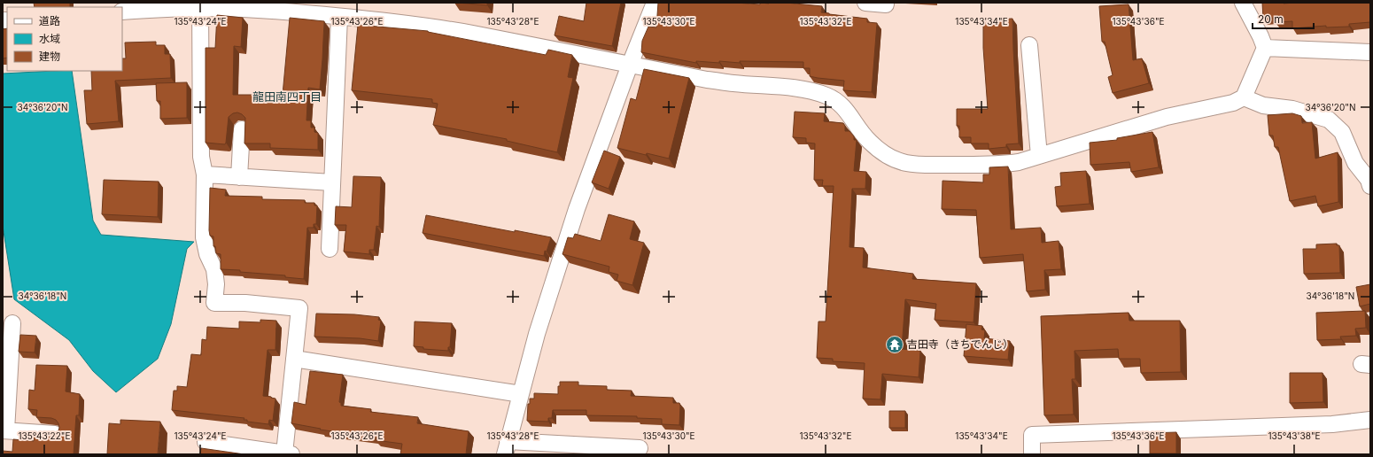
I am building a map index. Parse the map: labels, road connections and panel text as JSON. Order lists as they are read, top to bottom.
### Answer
{
  "districts": ["龍田南四丁目"],
  "places": {
    "temple": ["吉田寺（きちでんじ）"]
  },
  "legend": ["道路", "水域", "建物"],
  "scale_bar": "20 m",
  "coordinates": [
    "135°43'24\"E",
    "135°43'26\"E",
    "135°43'28\"E",
    "135°43'30\"E",
    "135°43'32\"E",
    "135°43'34\"E",
    "135°43'36\"E",
    "34°36'20\"N",
    "34°36'18\"N",
    "135°43'22\"E",
    "135°43'38\"E"
  ]
}
